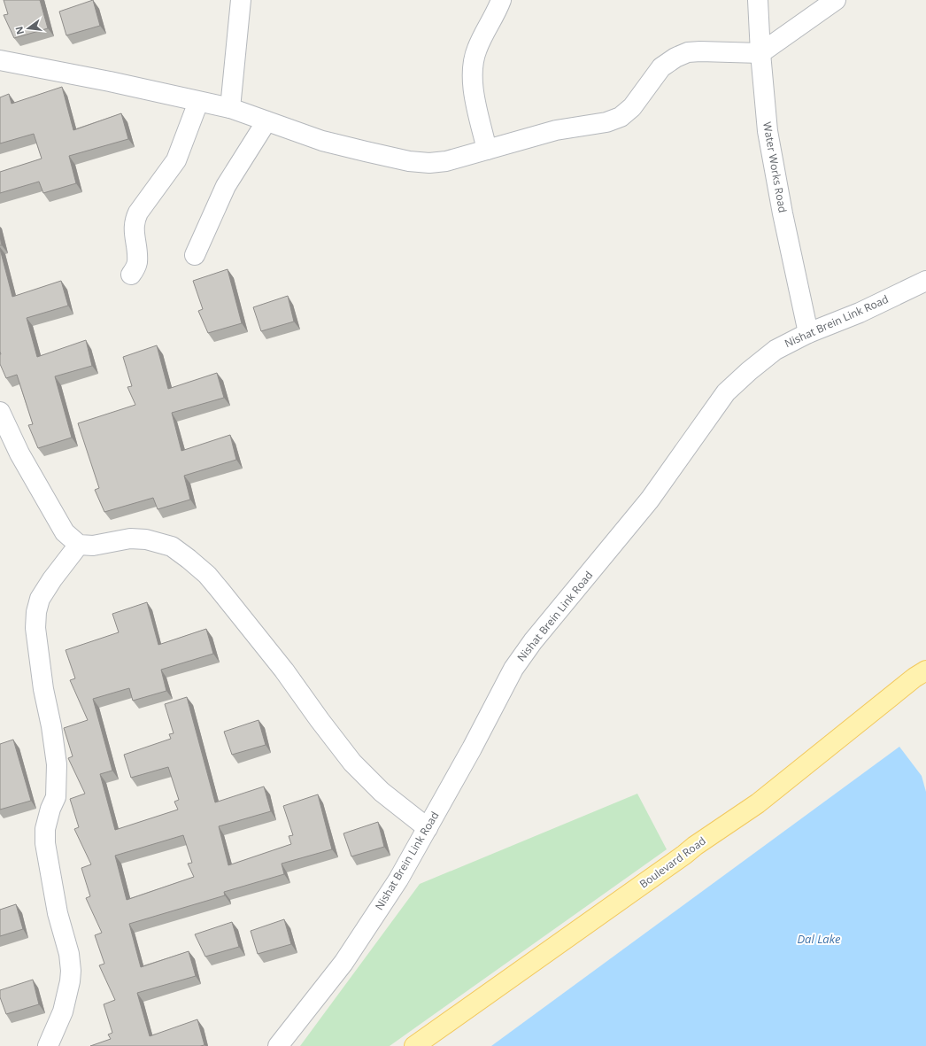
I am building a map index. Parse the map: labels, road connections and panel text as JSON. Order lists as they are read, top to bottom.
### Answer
{
  "streets": {
    "main road": ["Boulevard Road"],
    "street": ["Water Works Road", "Nishat Brein Link Road"]
  },
  "crossings": [
    ["Water Works Road", "Nishat Brein Link Road"]
  ],
  "water": ["Dal Lake"],
  "north": "left"
}
